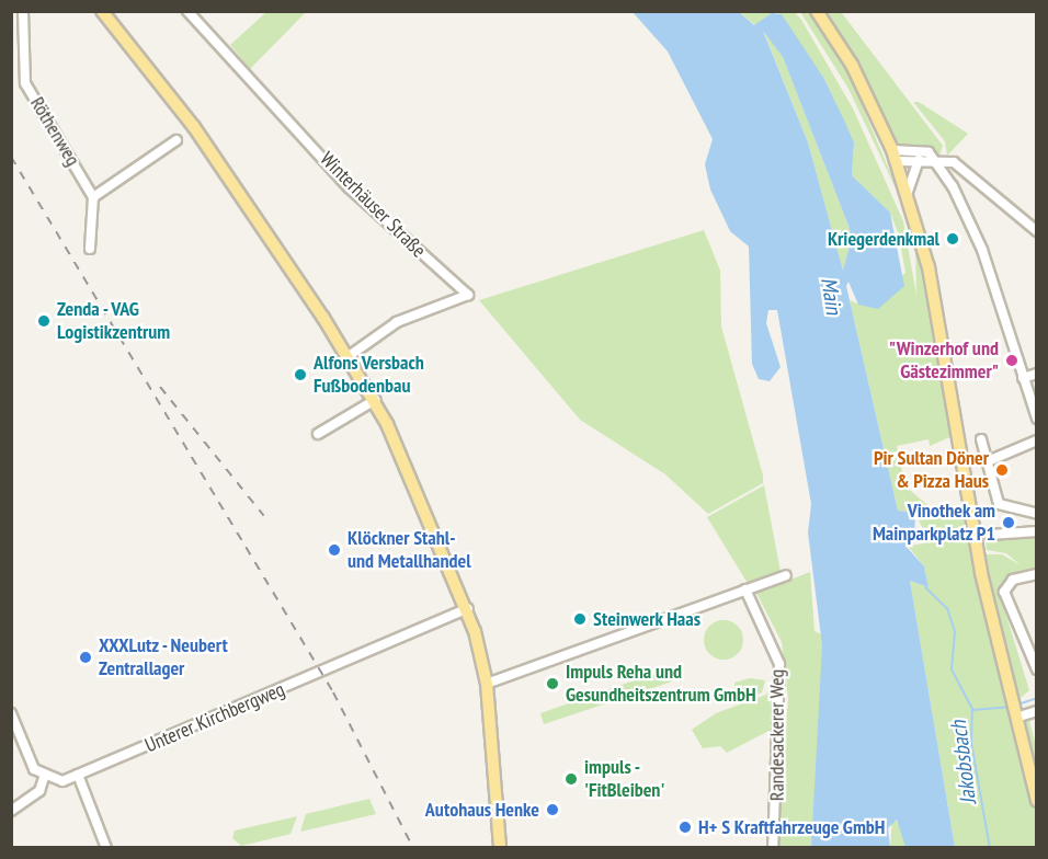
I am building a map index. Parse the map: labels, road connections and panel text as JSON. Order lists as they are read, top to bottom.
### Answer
{
  "streets": {
    "street": [
      "Röthenweg",
      "Winterhäuser Straße",
      "Unterer Kirchbergweg",
      "Randesackerer Weg"
    ]
  },
  "water": ["Main", "Jakobsbach"],
  "places": [
    "Kriegerdenkmal",
    "Zenda - VAG Logistikzentrum",
    "\"Winzerhof und Gästezimmer\"",
    "Alfons Versbach Fußbodenbau",
    "Pir Sultan Döner & Pizza Haus",
    "Vinothek am Mainparkplatz P1",
    "Klöckner Stahl- und Metallhandel",
    "Steinwerk Haas",
    "XXXLutz - Neubert Zentrallager",
    "Impuls Reha und Gesundheitszentrum GmbH",
    "impuls - 'FitBleiben'",
    "Autohaus Henke",
    "H+ S Kraftfahrzeuge GmbH"
  ]
}
